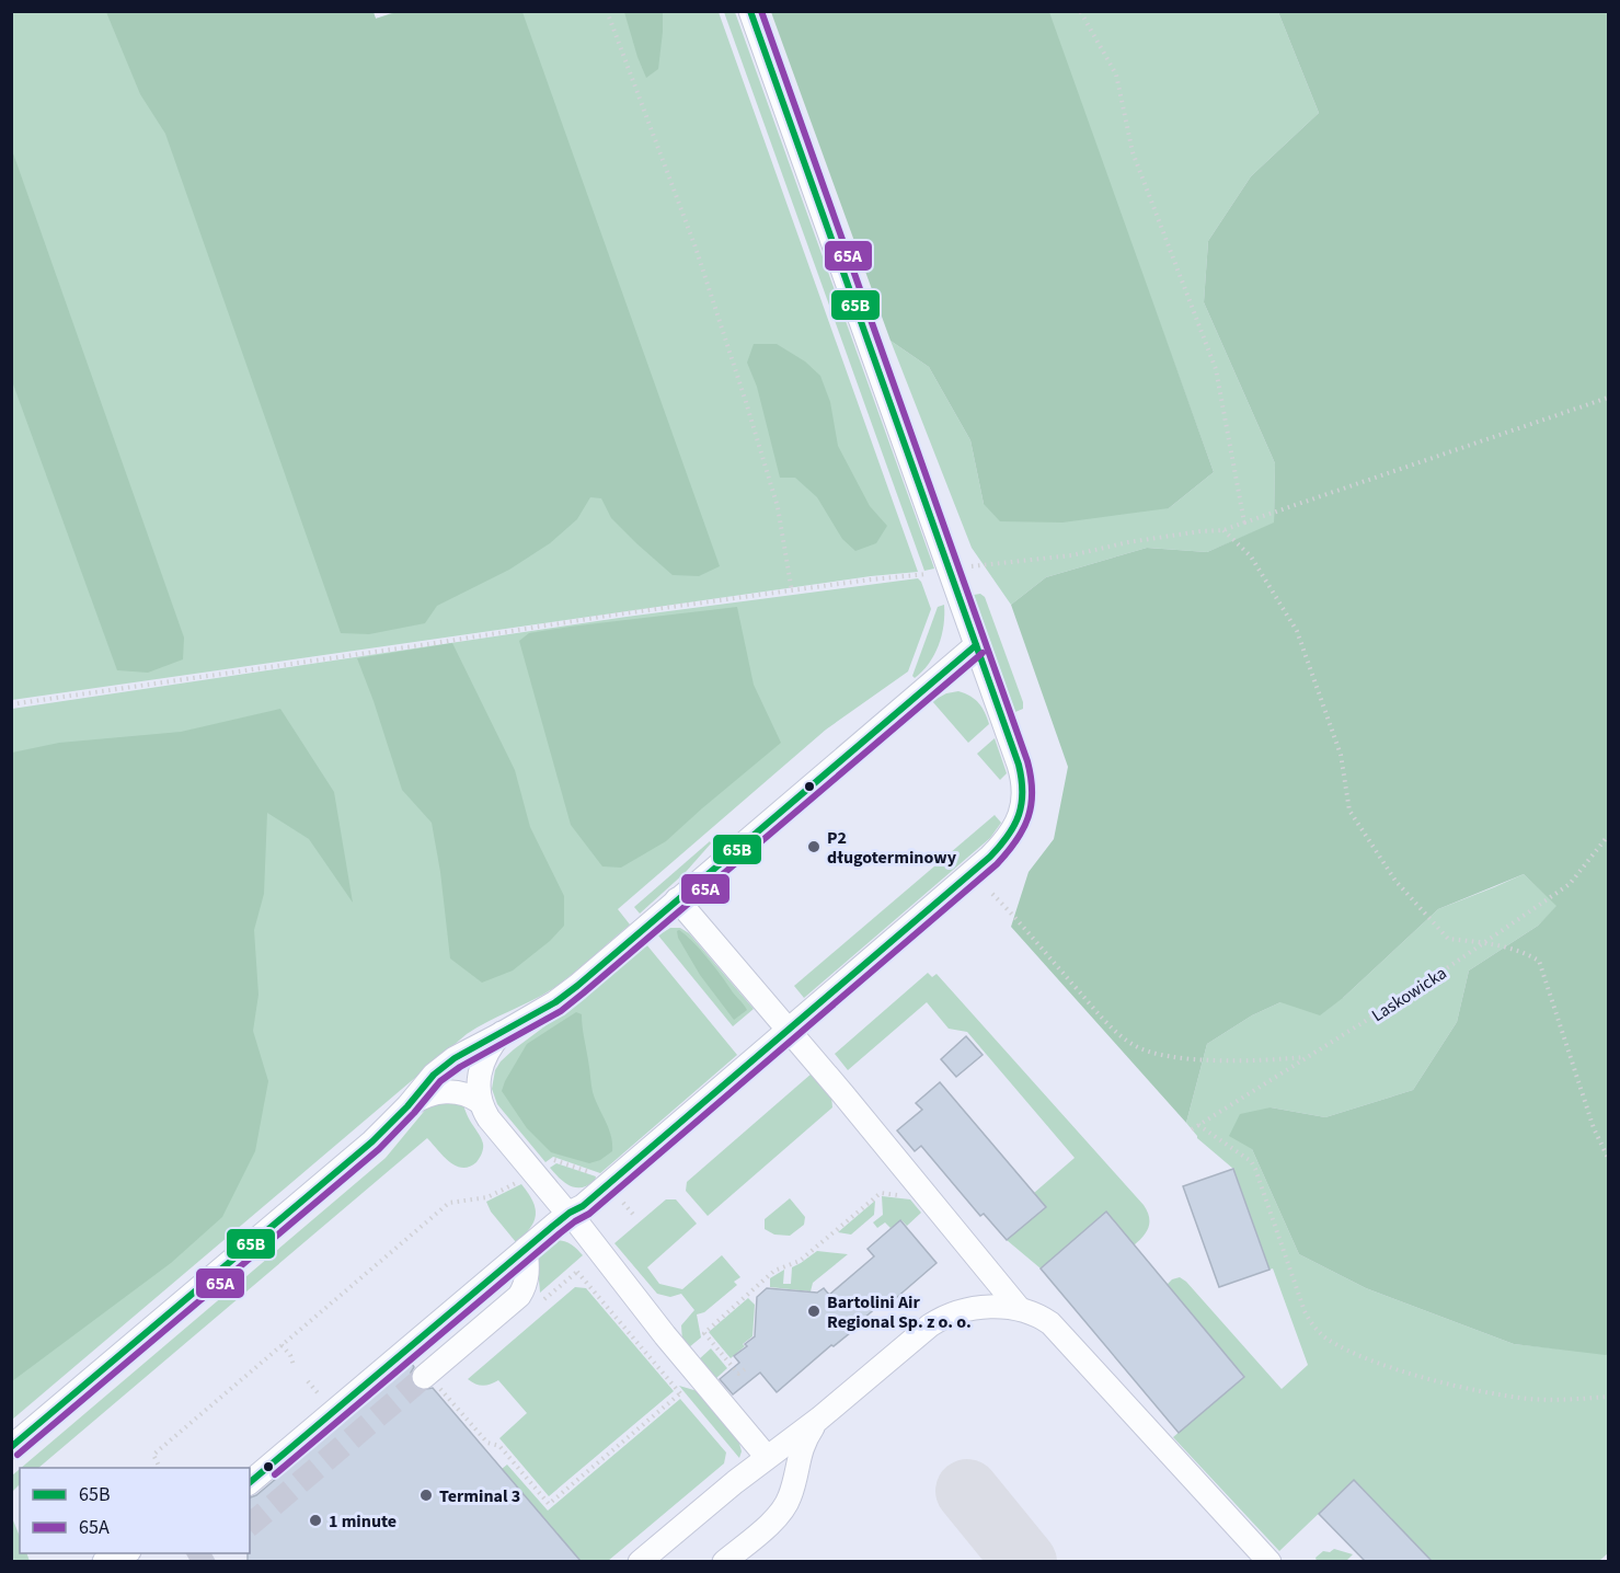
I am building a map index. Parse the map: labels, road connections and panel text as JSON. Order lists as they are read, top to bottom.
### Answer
{
  "streets": {
    "path": ["Laskowicka"]
  },
  "places": [
    "P2 długoterminowy",
    "Bartolini Air Regional Sp. z o. o.",
    "Terminal 3",
    "1 minute"
  ],
  "lines": ["transit line 65B", "transit line 65A"],
  "legend": ["65B", "65A"]
}
